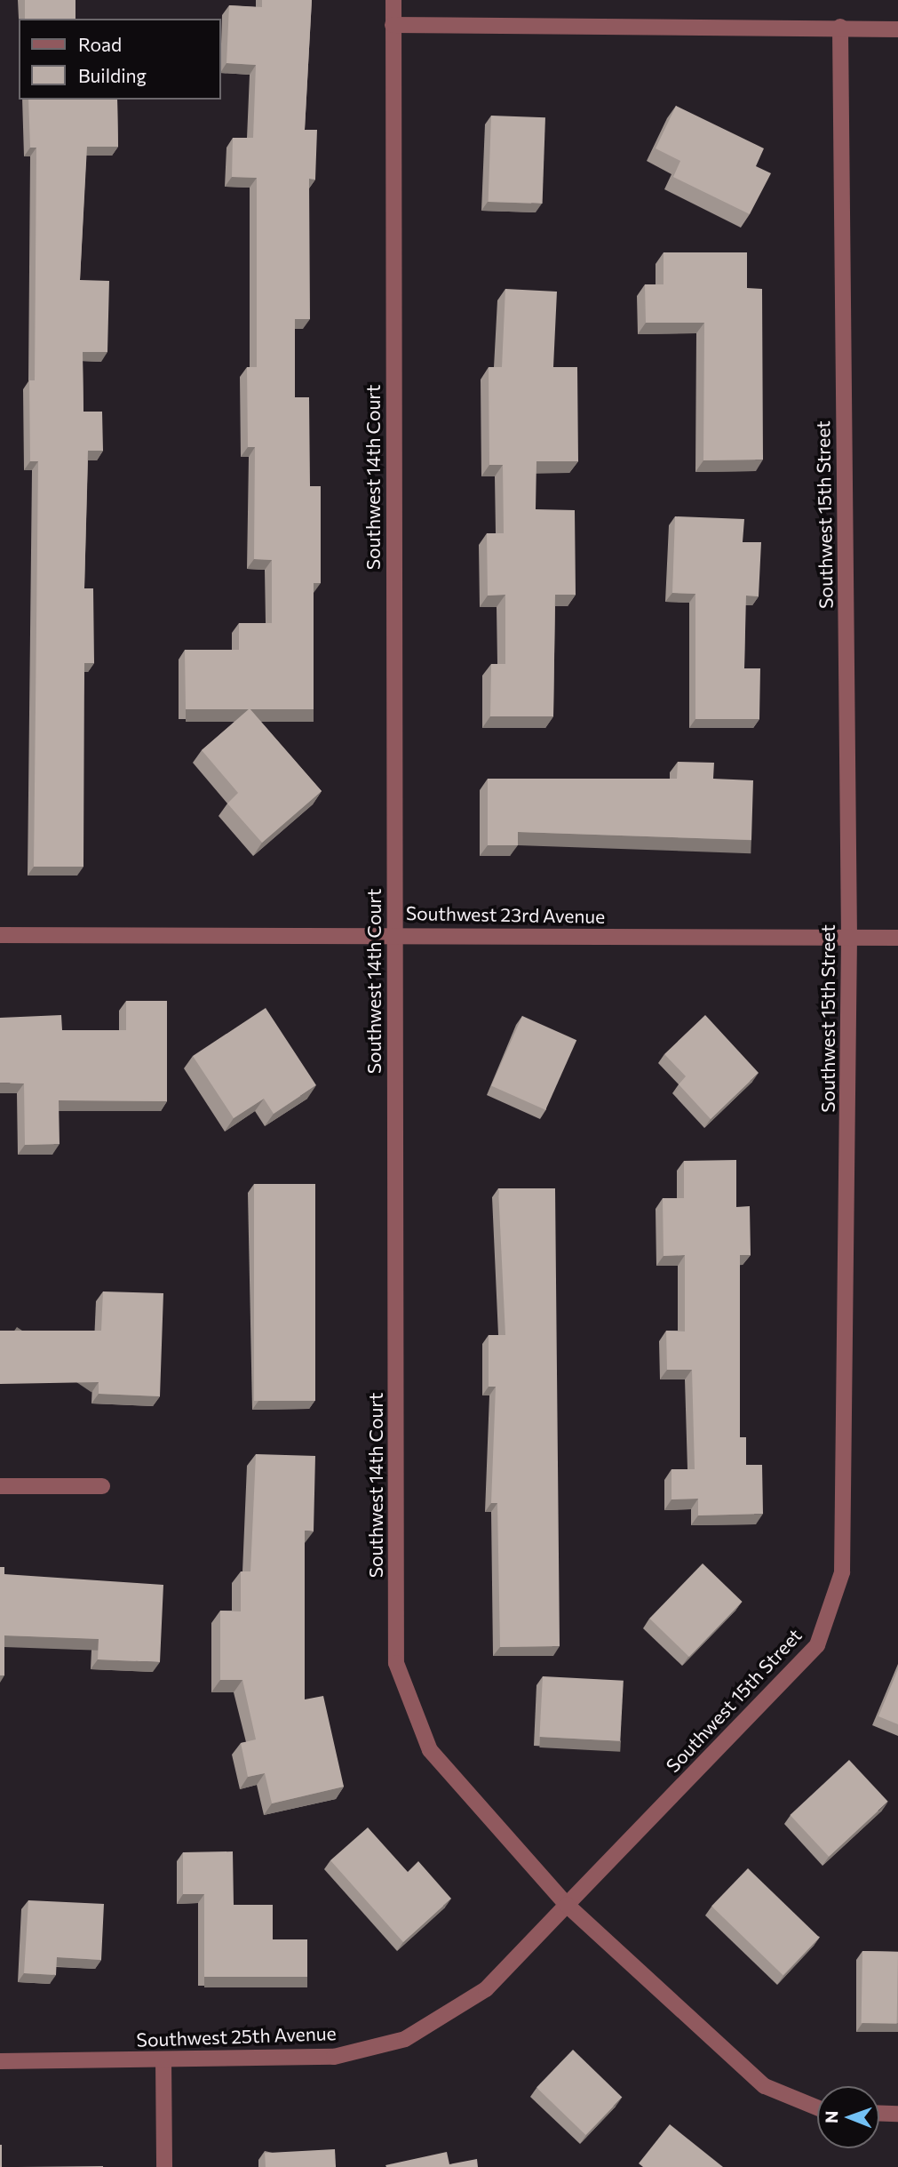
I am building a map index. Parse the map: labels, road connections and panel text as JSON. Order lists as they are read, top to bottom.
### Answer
{
  "streets": {
    "street": [
      "Southwest 14th Court",
      "Southwest 15th Street",
      "Southwest 23rd Avenue",
      "Southwest 25th Avenue"
    ]
  },
  "crossings": [
    ["Southwest 14th Court", "Southwest 15th Street"],
    ["Southwest 14th Court", "Southwest 23rd Avenue"],
    ["Southwest 14th Court", "Southwest 25th Avenue"],
    ["Southwest 15th Street", "Southwest 23rd Avenue"],
    ["Southwest 15th Street", "Southwest 25th Avenue"]
  ],
  "legend": ["Road", "Building"],
  "north": "left"
}
